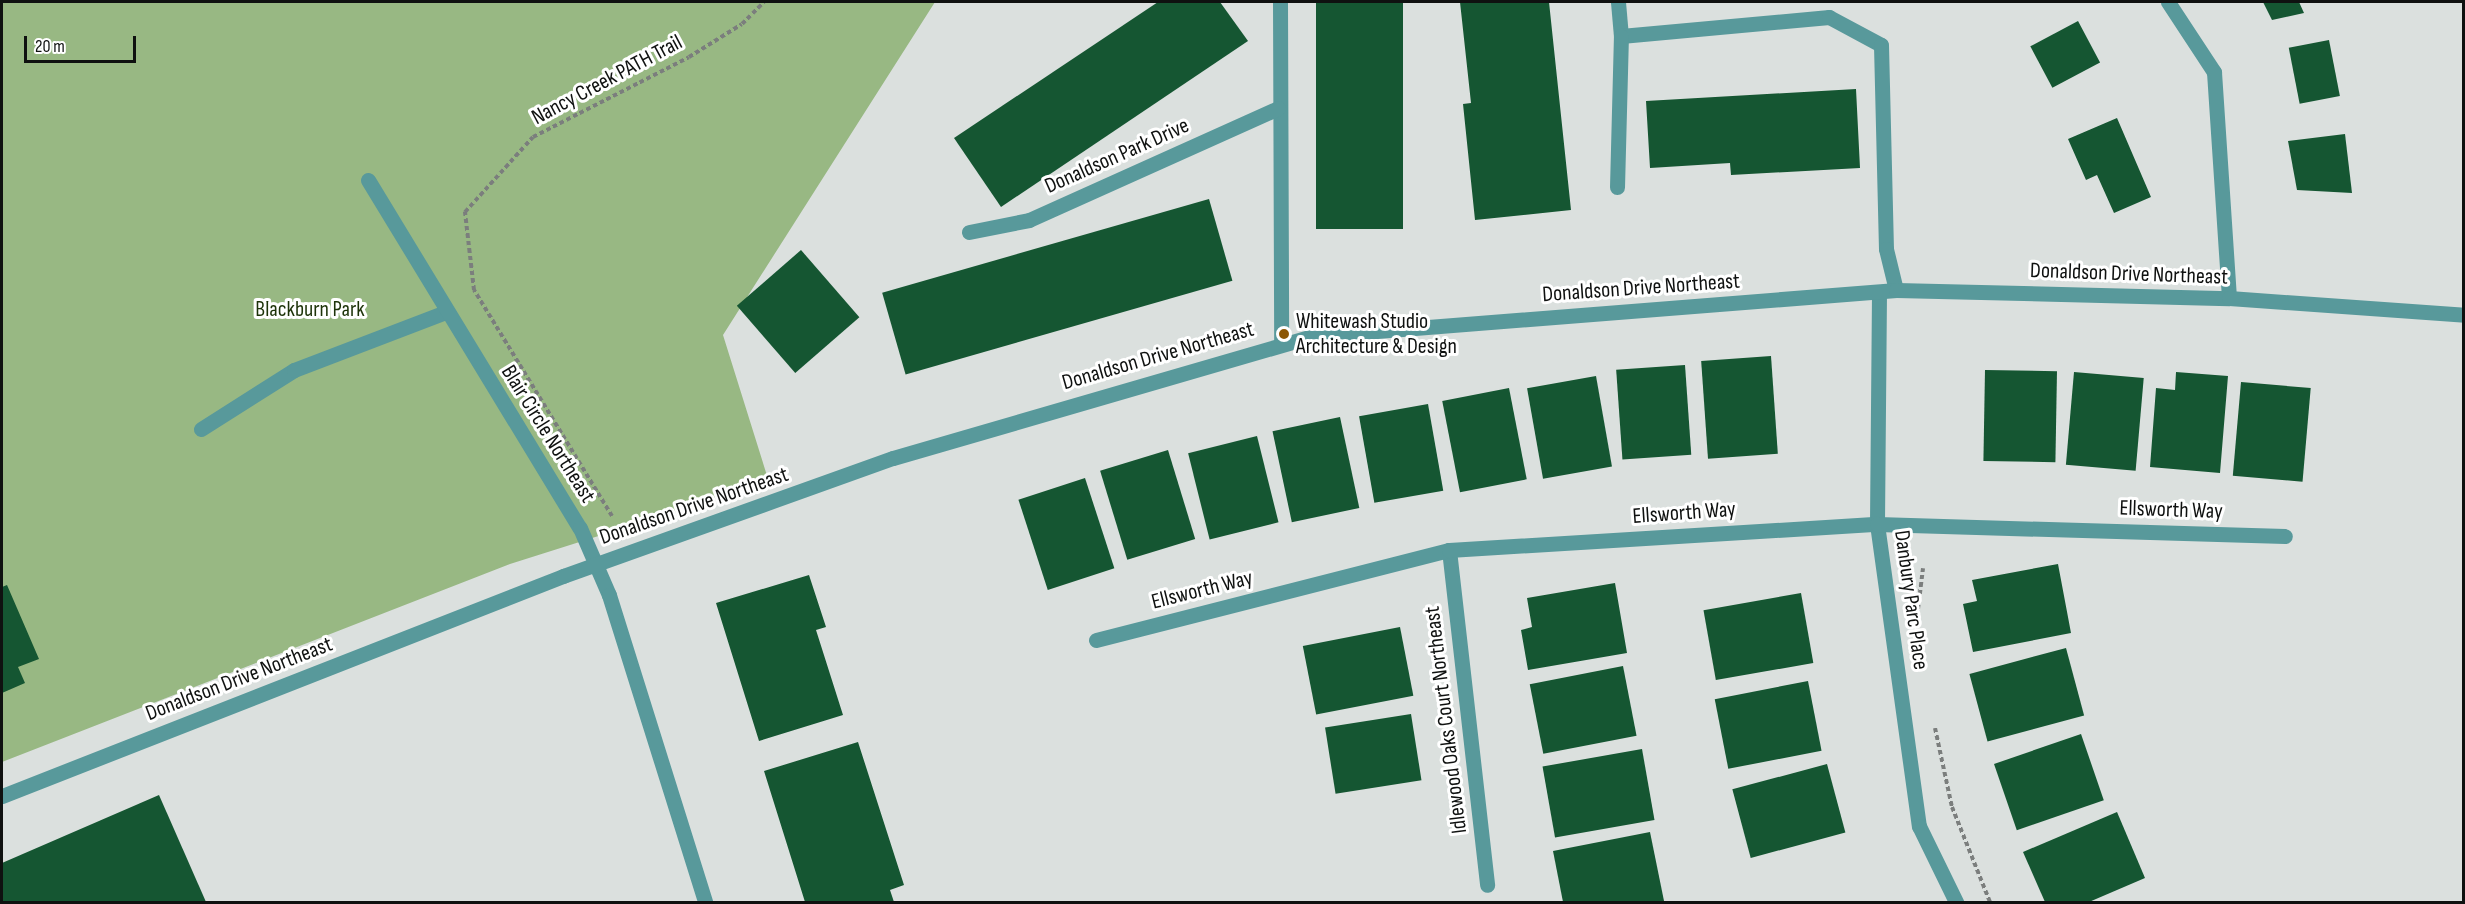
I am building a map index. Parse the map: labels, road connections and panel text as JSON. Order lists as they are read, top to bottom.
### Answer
{
  "streets": {
    "street": [
      "Donaldson Park Drive",
      "Donaldson Drive Northeast",
      "Blair Circle Northeast",
      "Ellsworth Way",
      "Danbury Parc Place",
      "Idlewood Oaks Court Northeast"
    ],
    "path": ["Nancy Creek PATH Trail"]
  },
  "crossings": [
    ["Donaldson Drive Northeast", "Blair Circle Northeast"],
    ["Donaldson Drive Northeast", "Danbury Parc Place"],
    ["Ellsworth Way", "Danbury Parc Place"],
    ["Ellsworth Way", "Idlewood Oaks Court Northeast"]
  ],
  "parks": ["Blackburn Park"],
  "places": ["Whitewash Studio Architecture & Design"],
  "scale_bar": "20 m"
}
